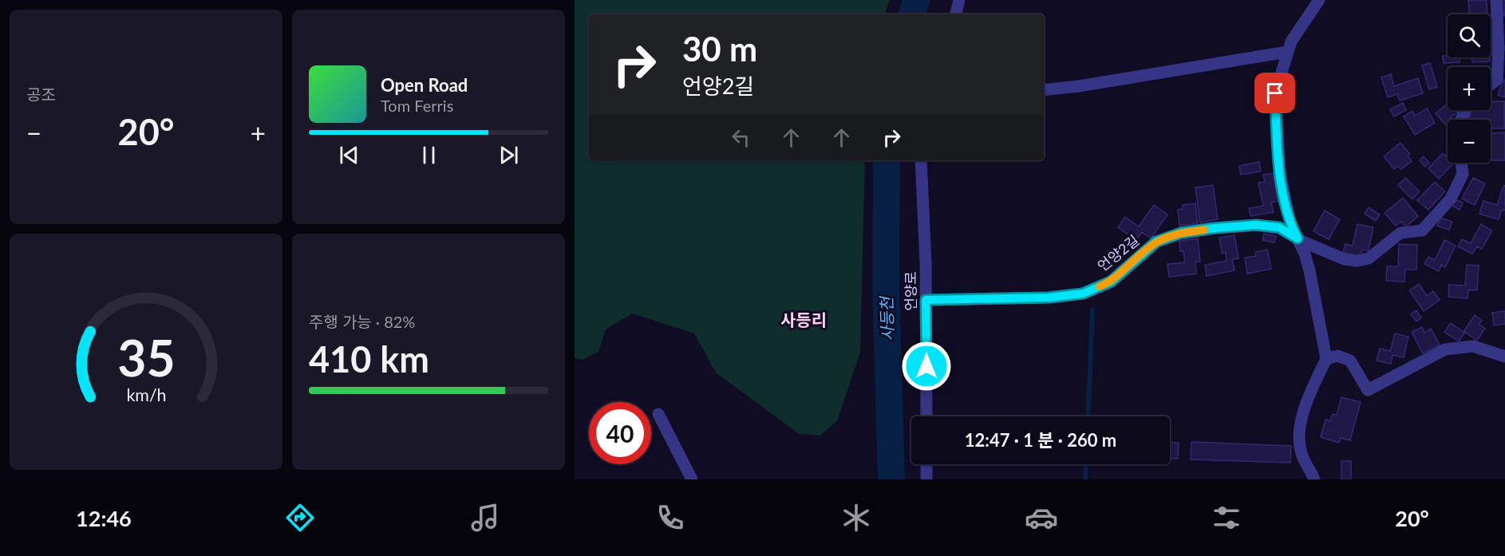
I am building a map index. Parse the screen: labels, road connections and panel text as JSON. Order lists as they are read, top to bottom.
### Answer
{
  "streets": {
    "street": ["언양2길", "언양로"]
  },
  "crossings": [
    ["언양2길", "언양로"]
  ],
  "districts": ["사등리"],
  "water": ["사등천"],
  "page": {
    "tile": [
      "공조",
      ["주행 가능 · 82%", "410 km"]
    ],
    "map_buttons": ["+", "−"],
    "turn": ["30 m", "언양2길"],
    "song": ["Open Road", "Tom Ferris"],
    "heat": ["−", "20°", "+"],
    "limit": "40",
    "trip": "12:47 · 1 분 · 260 m",
    "tabs": ["12:46", "20°"],
    "gauge": ["35", "km/h"]
  }
}
